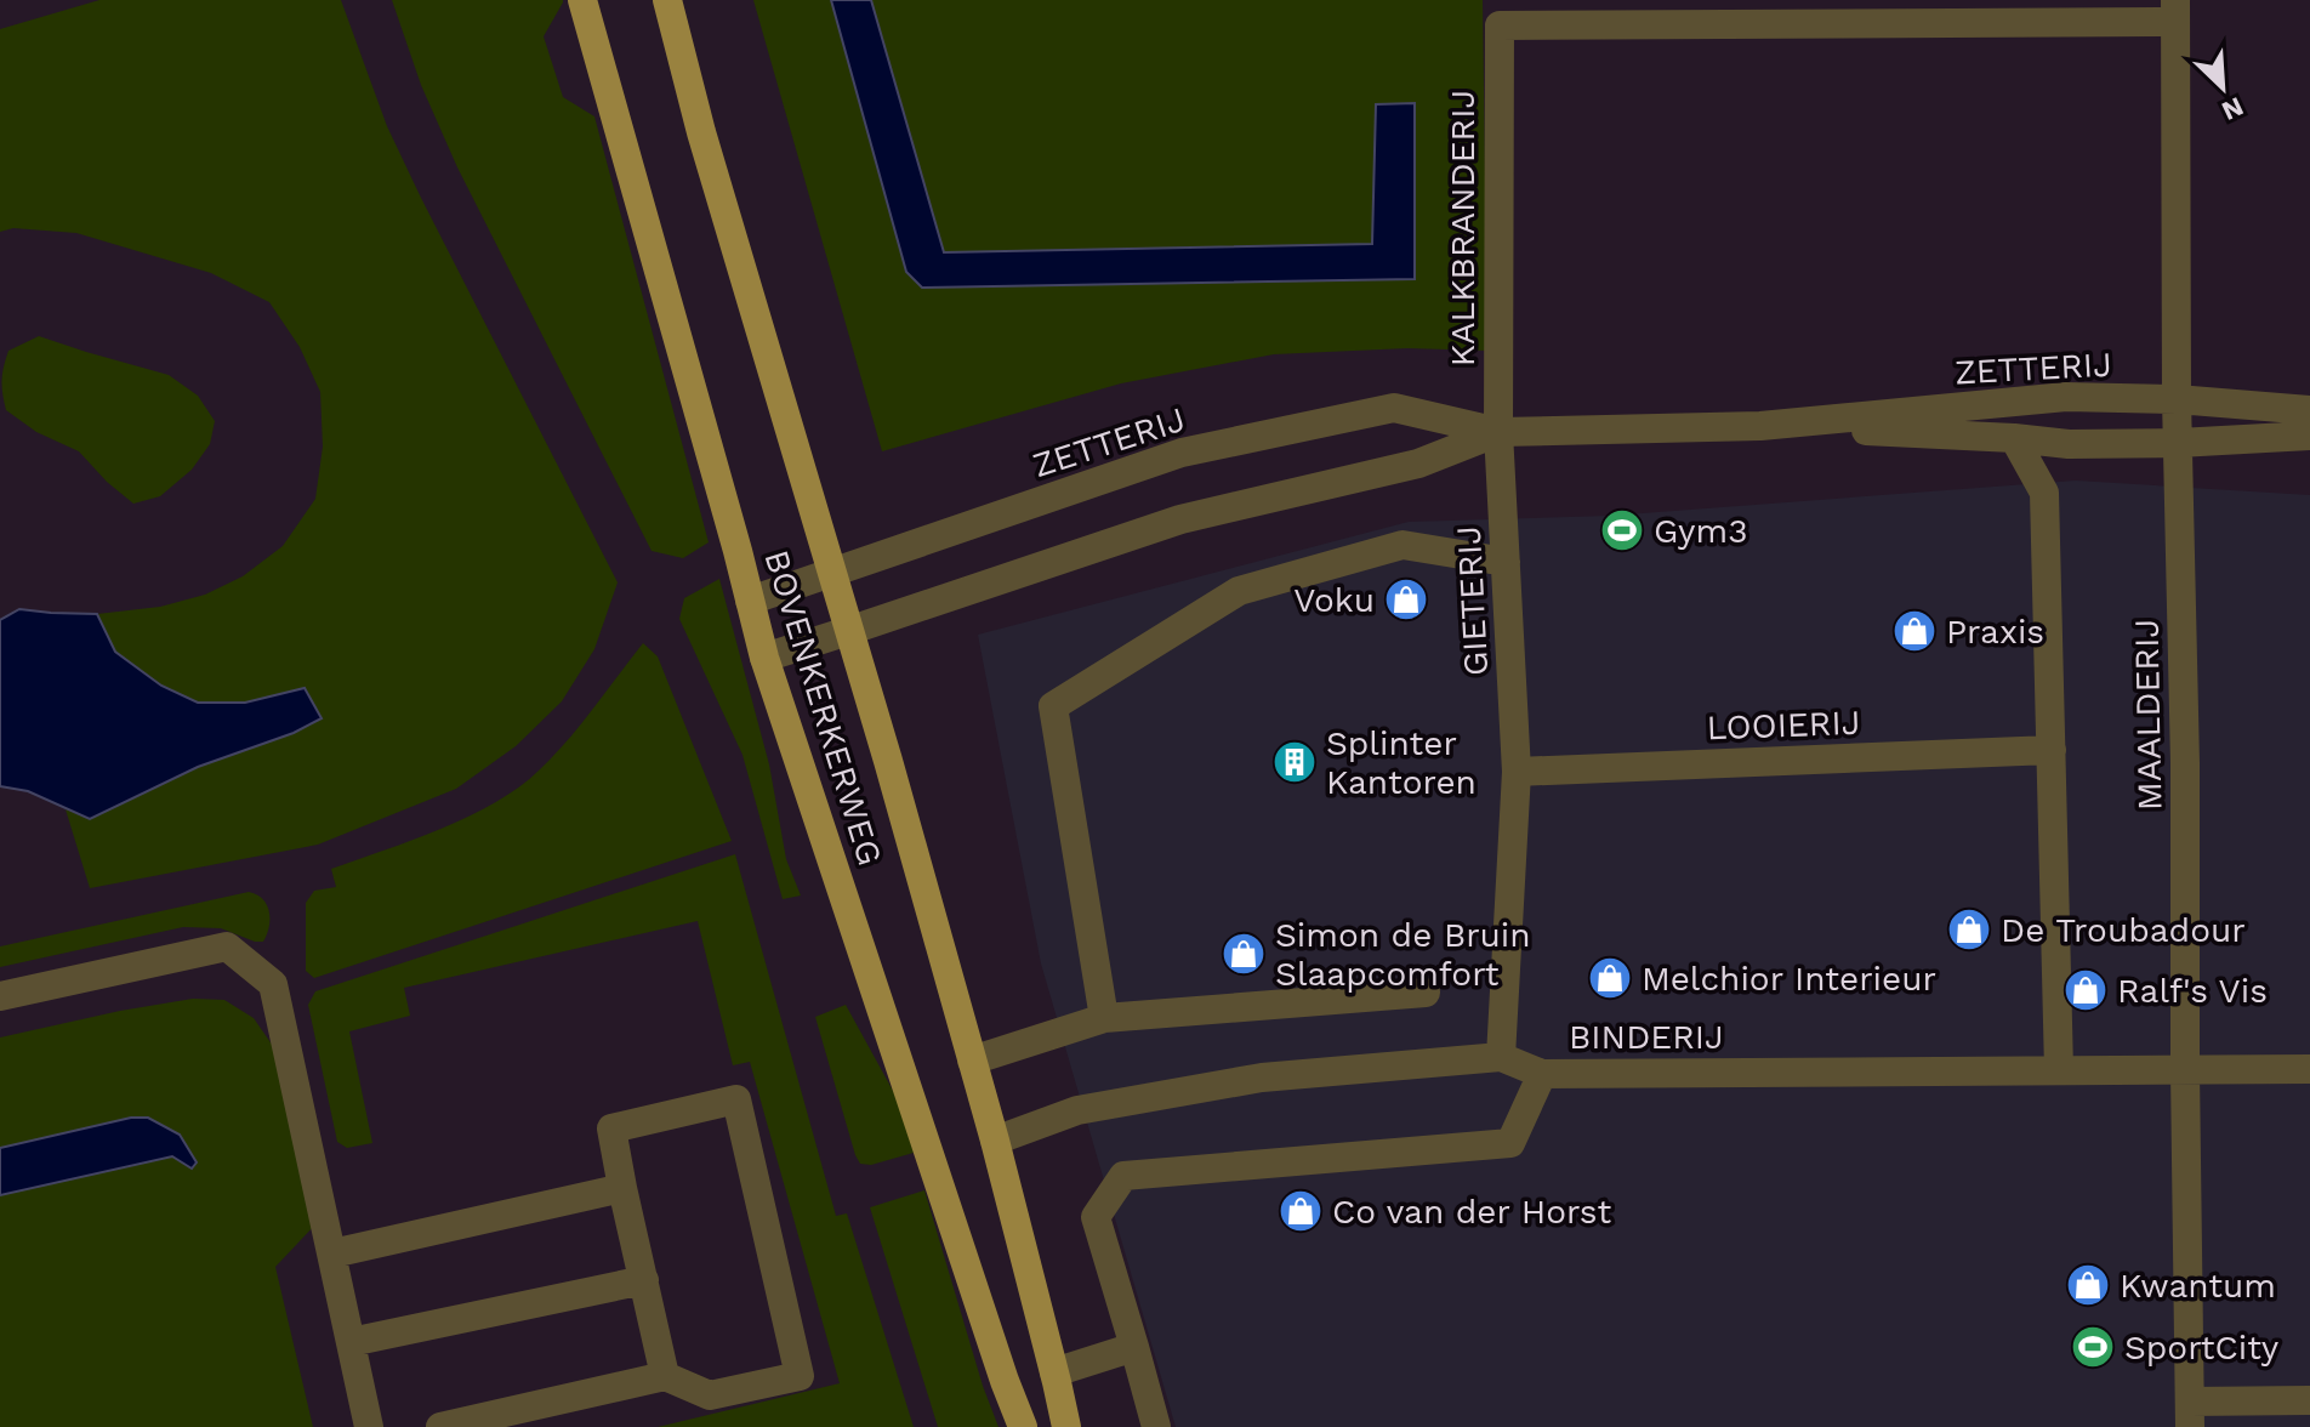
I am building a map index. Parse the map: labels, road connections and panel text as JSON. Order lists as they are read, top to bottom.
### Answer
{
  "streets": {
    "main road": ["BOVENKERKERWEG"],
    "street": [
      "KALKBRANDERIJ",
      "ZETTERIJ",
      "GIETERIJ",
      "MAALDERIJ",
      "LOOIERIJ",
      "BINDERIJ"
    ]
  },
  "crossings": [
    ["KALKBRANDERIJ", "ZETTERIJ"],
    ["KALKBRANDERIJ", "GIETERIJ"],
    ["KALKBRANDERIJ", "MAALDERIJ"],
    ["ZETTERIJ", "GIETERIJ"],
    ["ZETTERIJ", "BOVENKERKERWEG"],
    ["ZETTERIJ", "MAALDERIJ"],
    ["GIETERIJ", "LOOIERIJ"],
    ["GIETERIJ", "BINDERIJ"],
    ["BOVENKERKERWEG", "BINDERIJ"],
    ["MAALDERIJ", "BINDERIJ"]
  ],
  "places": {
    "sports": ["Gym3", "SportCity"],
    "shop": [
      "Voku",
      "Praxis",
      "De Troubadour",
      "Simon de Bruin Slaapcomfort",
      "Melchior Interieur",
      "Ralf's Vis",
      "Co van der Horst",
      "Kwantum"
    ],
    "building": ["Splinter Kantoren"]
  },
  "north": "bottom right"
}
